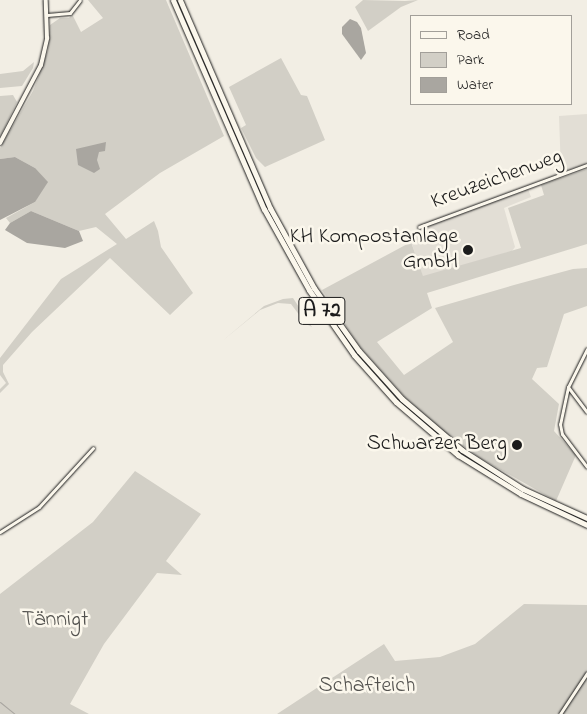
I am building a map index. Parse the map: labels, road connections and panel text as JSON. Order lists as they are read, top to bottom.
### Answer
{
  "streets": {
    "highway": ["A 72"],
    "street": ["Kreuzeichenweg"]
  },
  "parks": ["Tännigt", "Schafteich"],
  "places": ["KH Kompostanlage GmbH", "Schwarzer Berg"],
  "legend": ["Road", "Park", "Water"]
}
